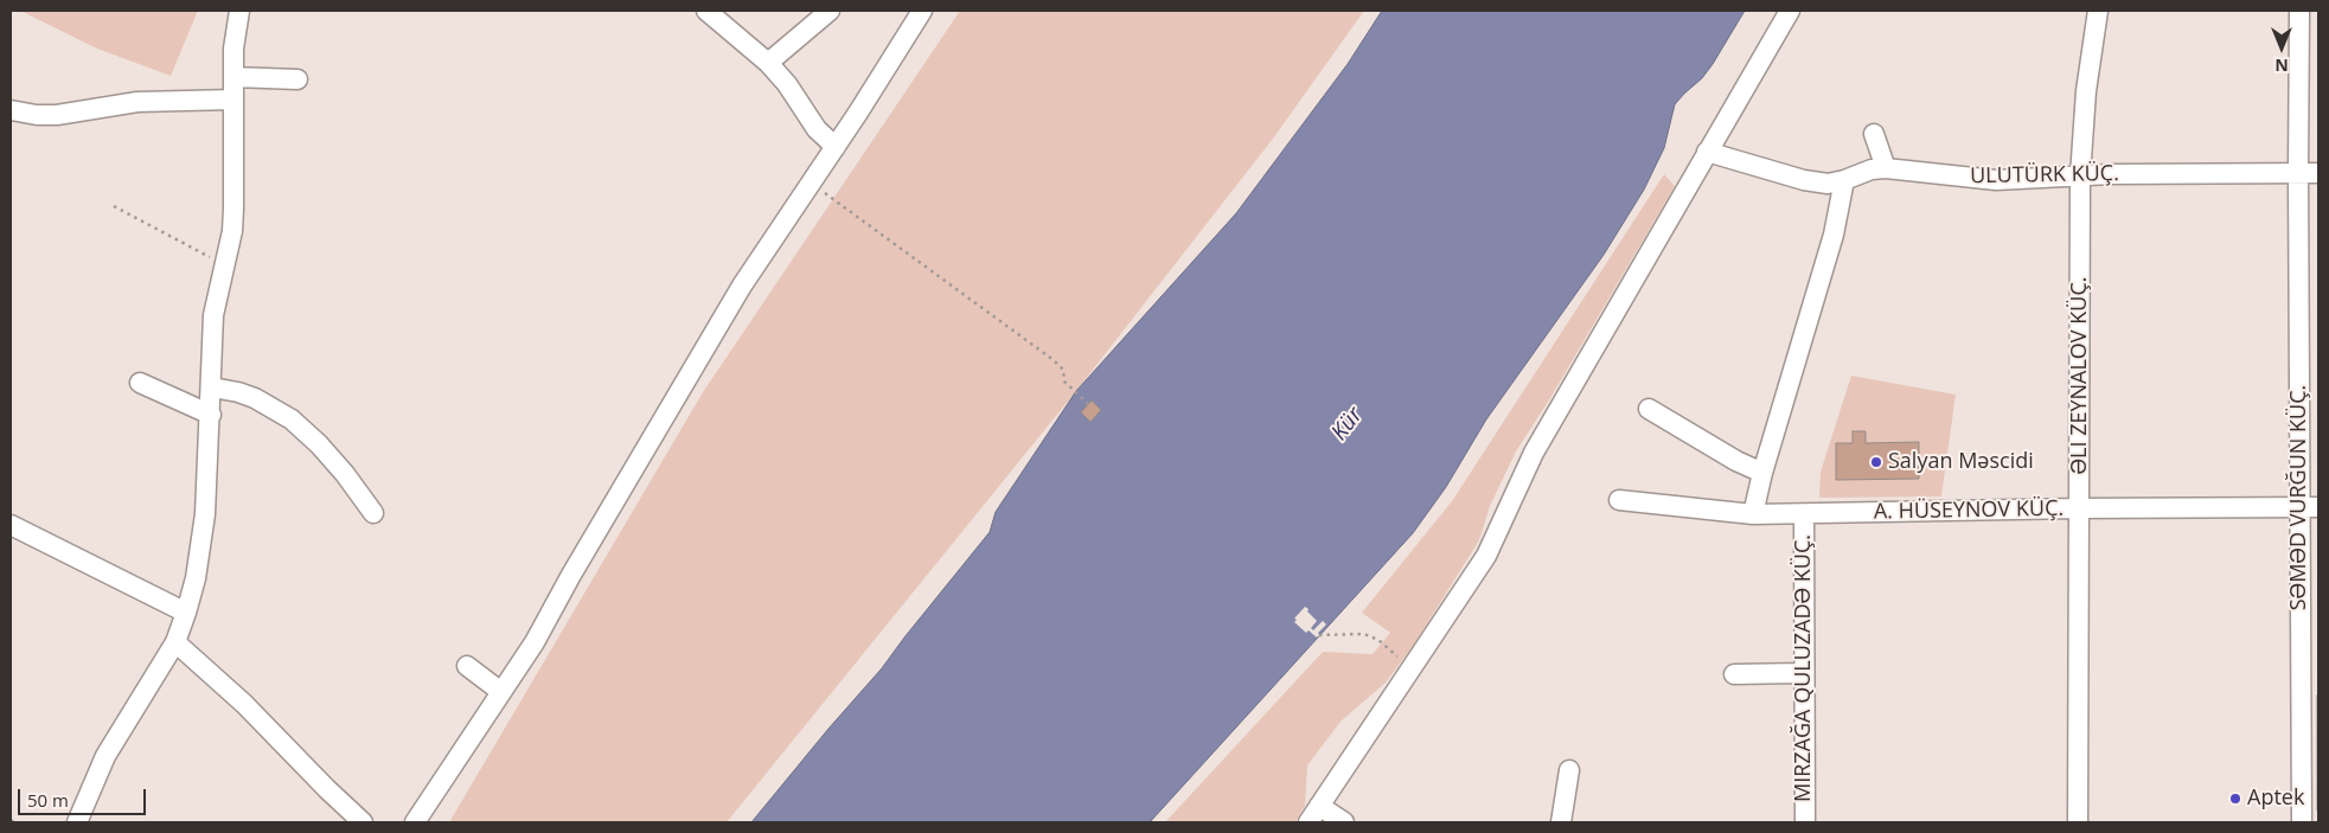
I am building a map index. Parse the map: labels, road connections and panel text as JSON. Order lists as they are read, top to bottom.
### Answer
{
  "streets": {
    "street": [
      "ULUTÜRK KÜÇ.",
      "ƏLI ZEYNALOV KÜÇ.",
      "SƏMƏD VURĞUN KÜÇ.",
      "A. HÜSEYNOV KÜÇ.",
      "MIRZAĞA QULUZADƏ KÜÇ."
    ]
  },
  "crossings": [
    ["ULUTÜRK KÜÇ.", "ƏLI ZEYNALOV KÜÇ."],
    ["ULUTÜRK KÜÇ.", "SƏMƏD VURĞUN KÜÇ."],
    ["ƏLI ZEYNALOV KÜÇ.", "A. HÜSEYNOV KÜÇ."],
    ["SƏMƏD VURĞUN KÜÇ.", "A. HÜSEYNOV KÜÇ."],
    ["A. HÜSEYNOV KÜÇ.", "MIRZAĞA QULUZADƏ KÜÇ."]
  ],
  "water": ["Kür"],
  "places": ["Salyan Məscidi", "Aptek"],
  "scale_bar": "50 m",
  "north": "bottom"
}
